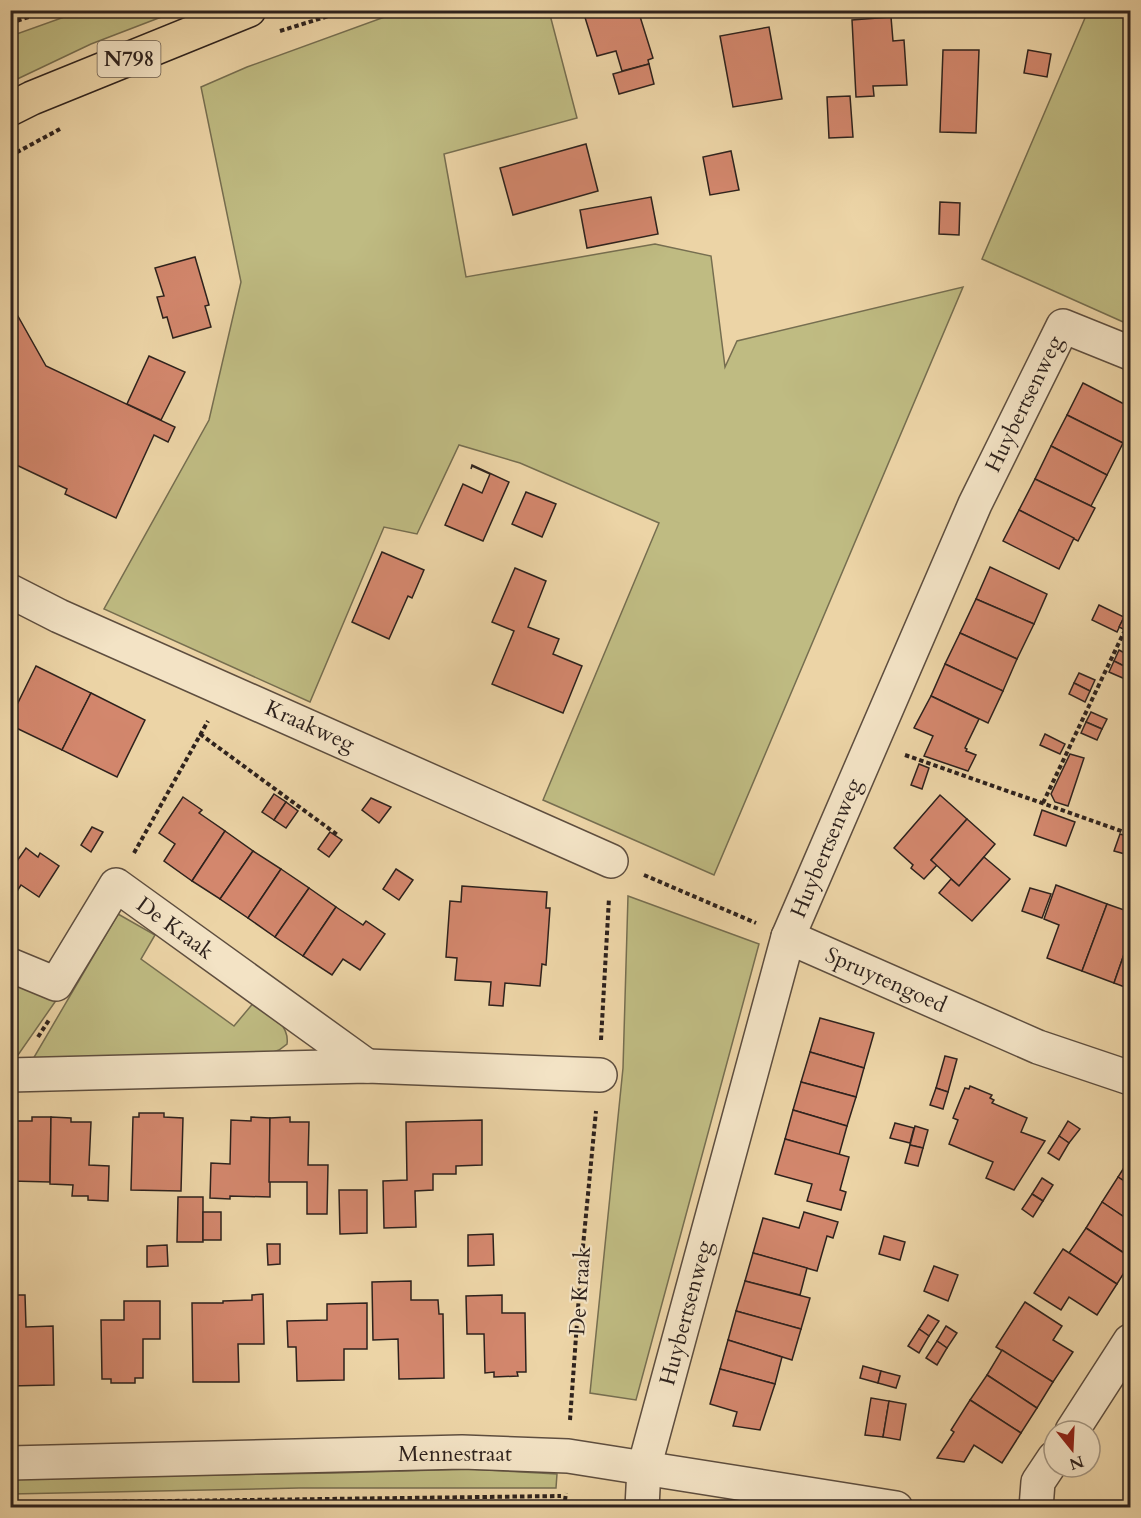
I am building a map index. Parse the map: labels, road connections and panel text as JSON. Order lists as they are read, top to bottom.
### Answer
{
  "streets": {
    "main road": ["N798"],
    "street": [
      "Huybertsenweg",
      "Kraakweg",
      "De Kraak",
      "Spruytengoed",
      "Mennestraat"
    ]
  },
  "crossings": [
    ["Huybertsenweg", "Spruytengoed"],
    ["Huybertsenweg", "Mennestraat"],
    ["Kraakweg", "De Kraak"],
    ["De Kraak", "Mennestraat"]
  ],
  "north": "bottom"
}
